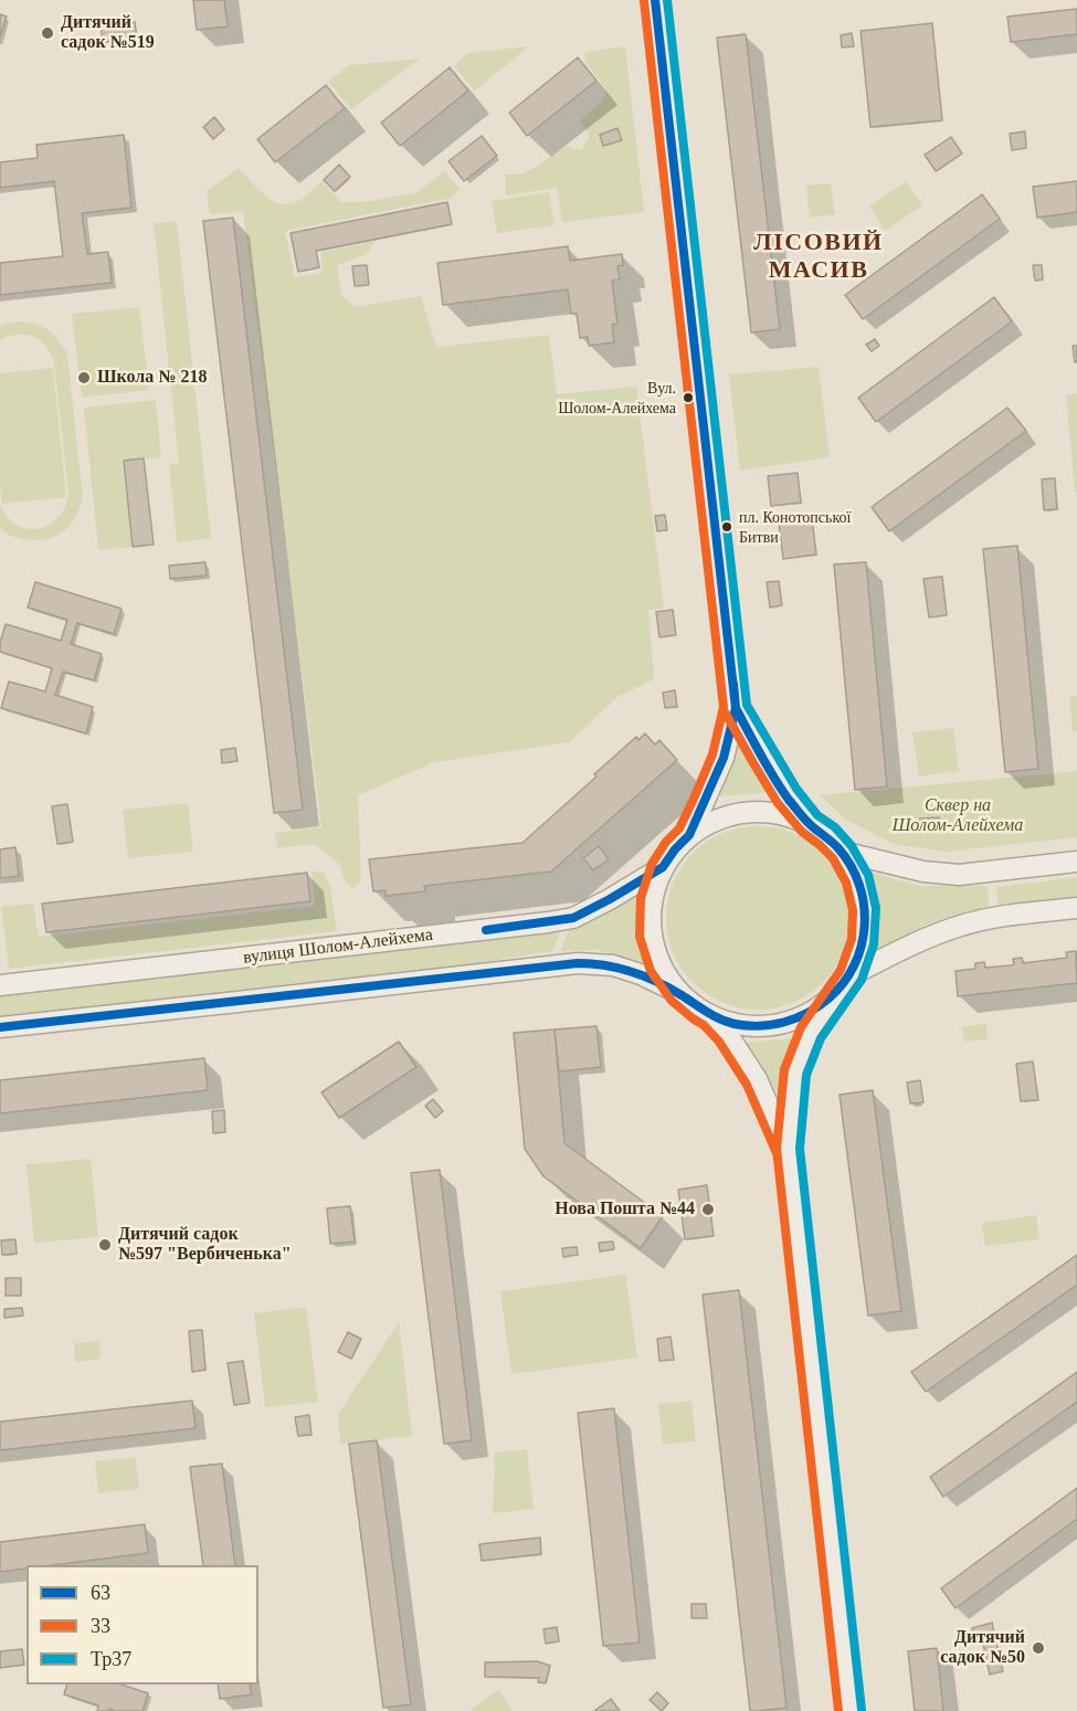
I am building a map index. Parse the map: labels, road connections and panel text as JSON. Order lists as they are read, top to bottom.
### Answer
{
  "streets": {
    "street": ["вулиця Шолом-Алейхема"]
  },
  "districts": ["ЛІСОВИЙ МАСИВ"],
  "parks": ["Сквер на Шолом-Алейхема"],
  "places": [
    "Дитячий садок №519",
    "Школа № 218",
    "Вул. Шолом-Алейхема",
    "пл. Конотопської Битви",
    "Нова Пошта №44",
    "Дитячий садок №597 \"Вербиченька\"",
    "Дитячий садок №50"
  ],
  "lines": ["transit line 63", "transit line Тр37", "transit line 33"],
  "legend": ["63", "33", "Тр37"]
}
